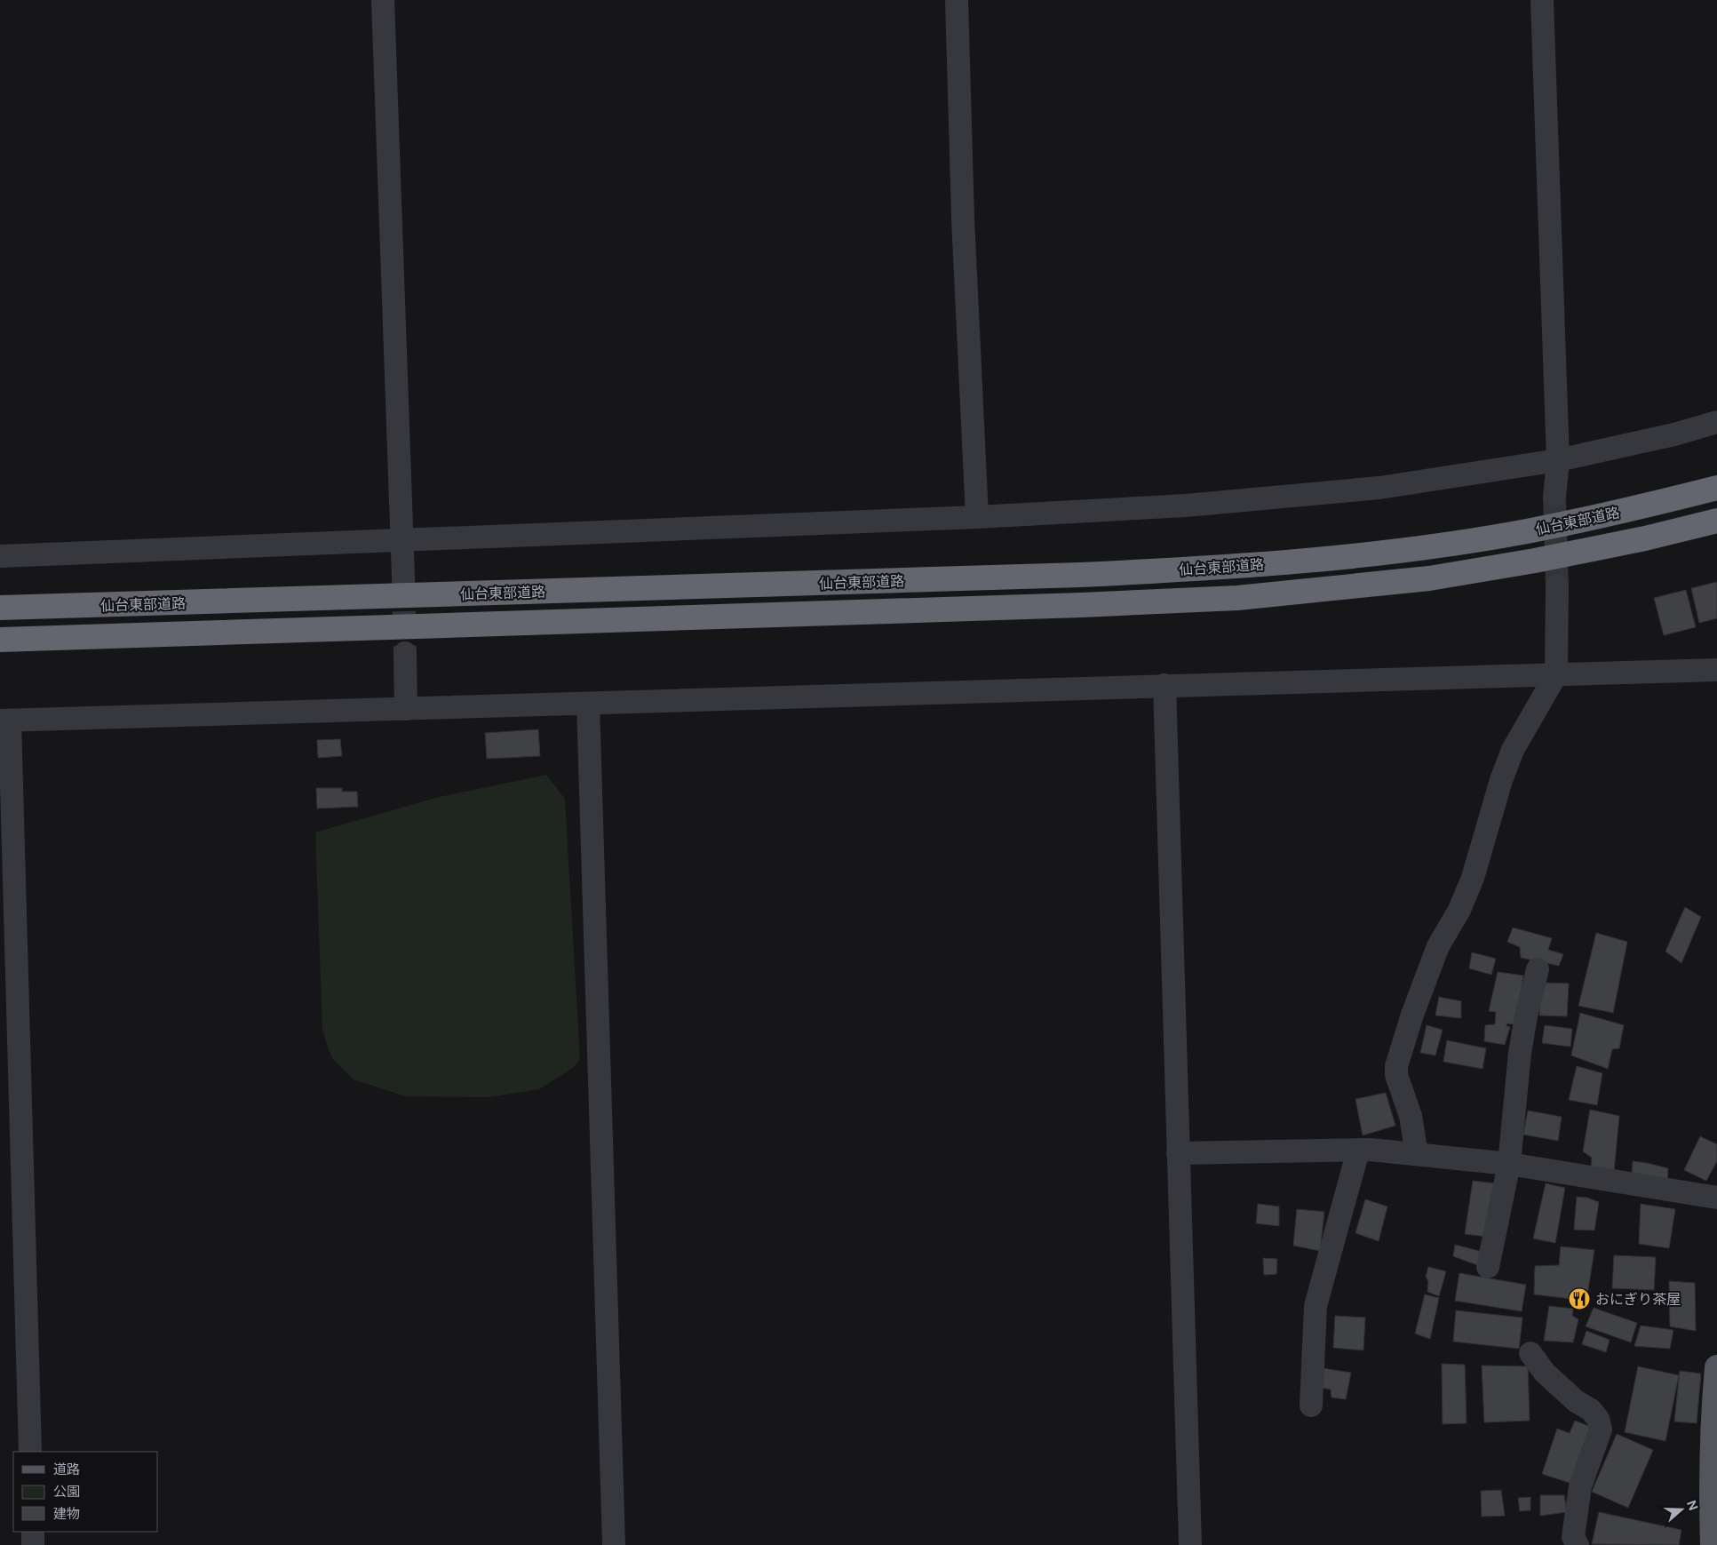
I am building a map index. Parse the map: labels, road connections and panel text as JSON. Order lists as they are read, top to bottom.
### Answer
{
  "streets": {
    "highway": ["仙台東部道路"]
  },
  "places": {
    "restaurant": ["おにぎり茶屋"]
  },
  "legend": ["道路", "公園", "建物"],
  "north": "right"
}
